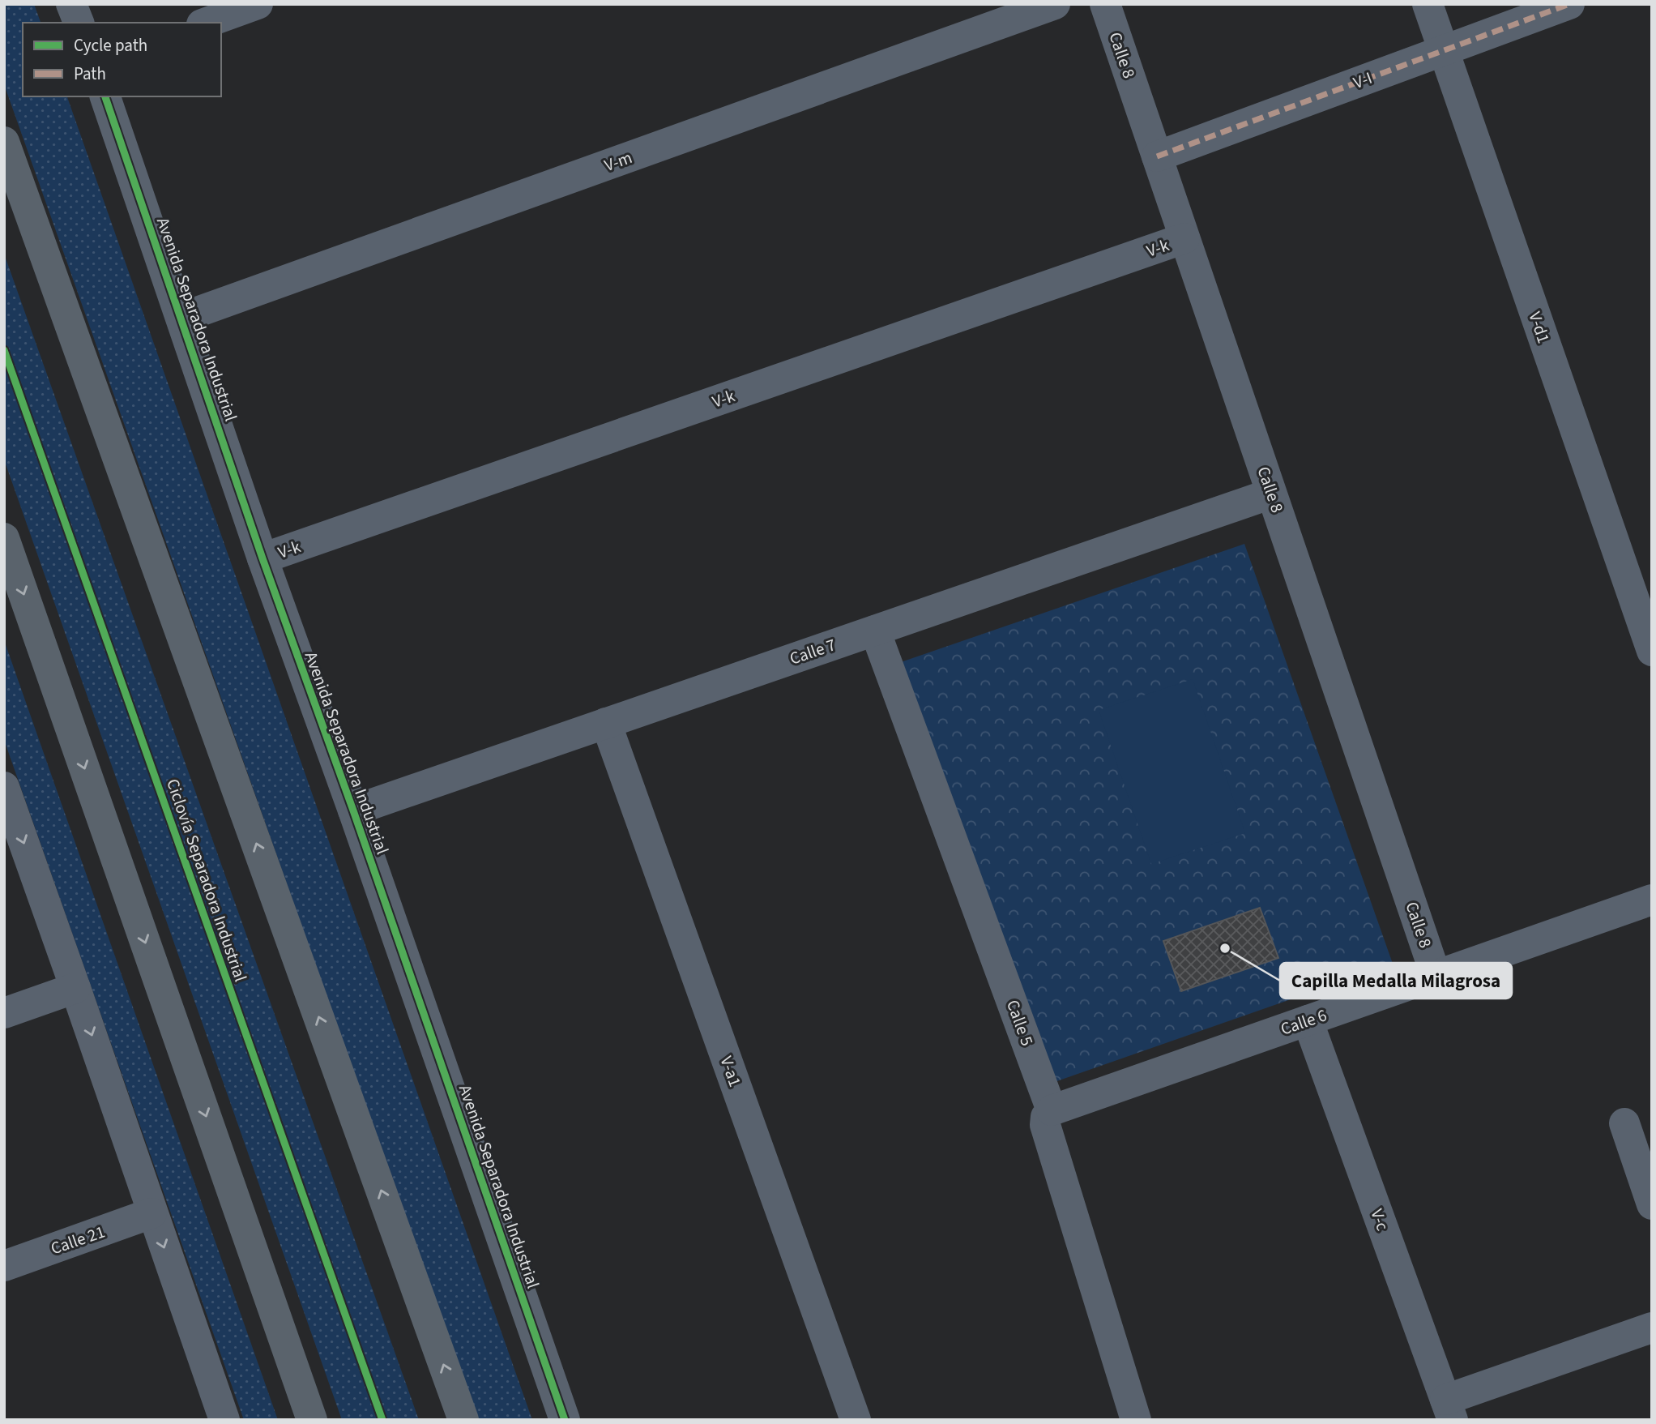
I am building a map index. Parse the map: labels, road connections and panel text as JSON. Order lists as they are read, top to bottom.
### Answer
{
  "streets": {
    "street": [
      "Calle 8",
      "V-I",
      "V-m",
      "V-k",
      "Avenida Separadora Industrial",
      "V-d1",
      "Calle 7",
      "Calle 6",
      "Calle 5",
      "V-a1",
      "V-c",
      "Calle 21"
    ],
    "cycle path": ["Ciclovía Separadora Industrial"]
  },
  "crossings": [
    ["Calle 8", "V-I"],
    ["Calle 8", "V-k"],
    ["Calle 8", "Calle 7"],
    ["Calle 8", "Calle 6"],
    ["V-I", "V-d1"],
    ["V-m", "Avenida Separadora Industrial"],
    ["V-k", "Avenida Separadora Industrial"],
    ["Avenida Separadora Industrial", "Calle 7"],
    ["Calle 7", "Calle 5"],
    ["Calle 7", "V-a1"],
    ["Calle 6", "Calle 5"],
    ["Calle 6", "V-c"]
  ],
  "places": ["Capilla Medalla Milagrosa"],
  "legend": ["Cycle path", "Path"]
}
